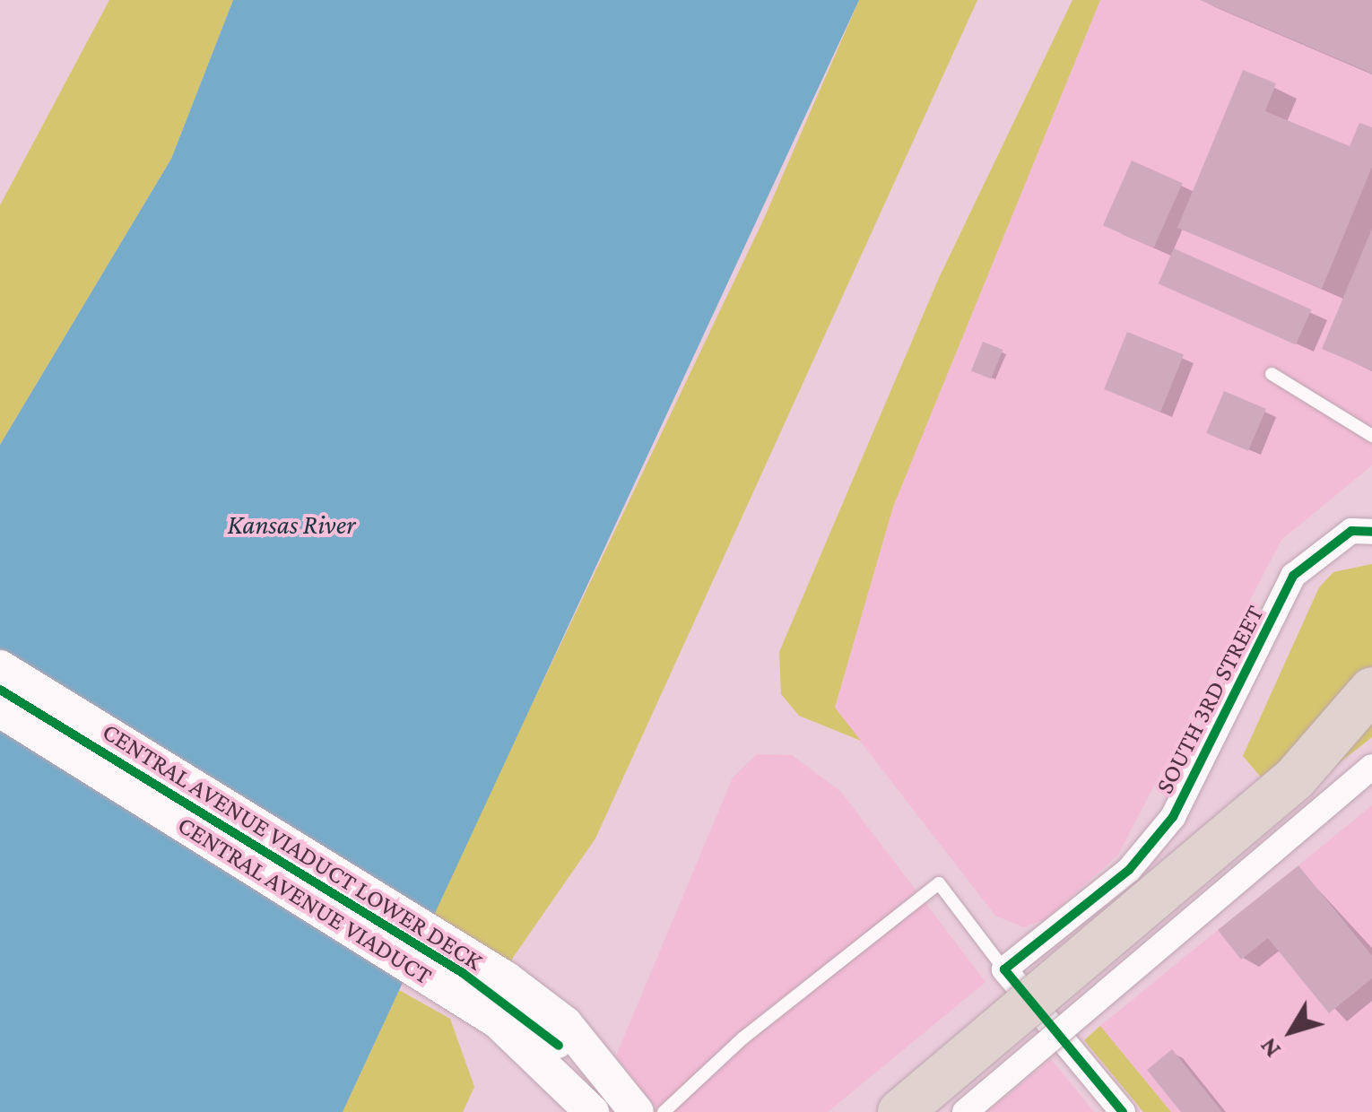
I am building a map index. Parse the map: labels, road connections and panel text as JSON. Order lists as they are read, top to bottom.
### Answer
{
  "streets": {
    "main road": ["CENTRAL AVENUE VIADUCT"],
    "street": ["SOUTH 3RD STREET", "CENTRAL AVENUE VIADUCT LOWER DECK"]
  },
  "water": ["Kansas River"],
  "north": "bottom left"
}
